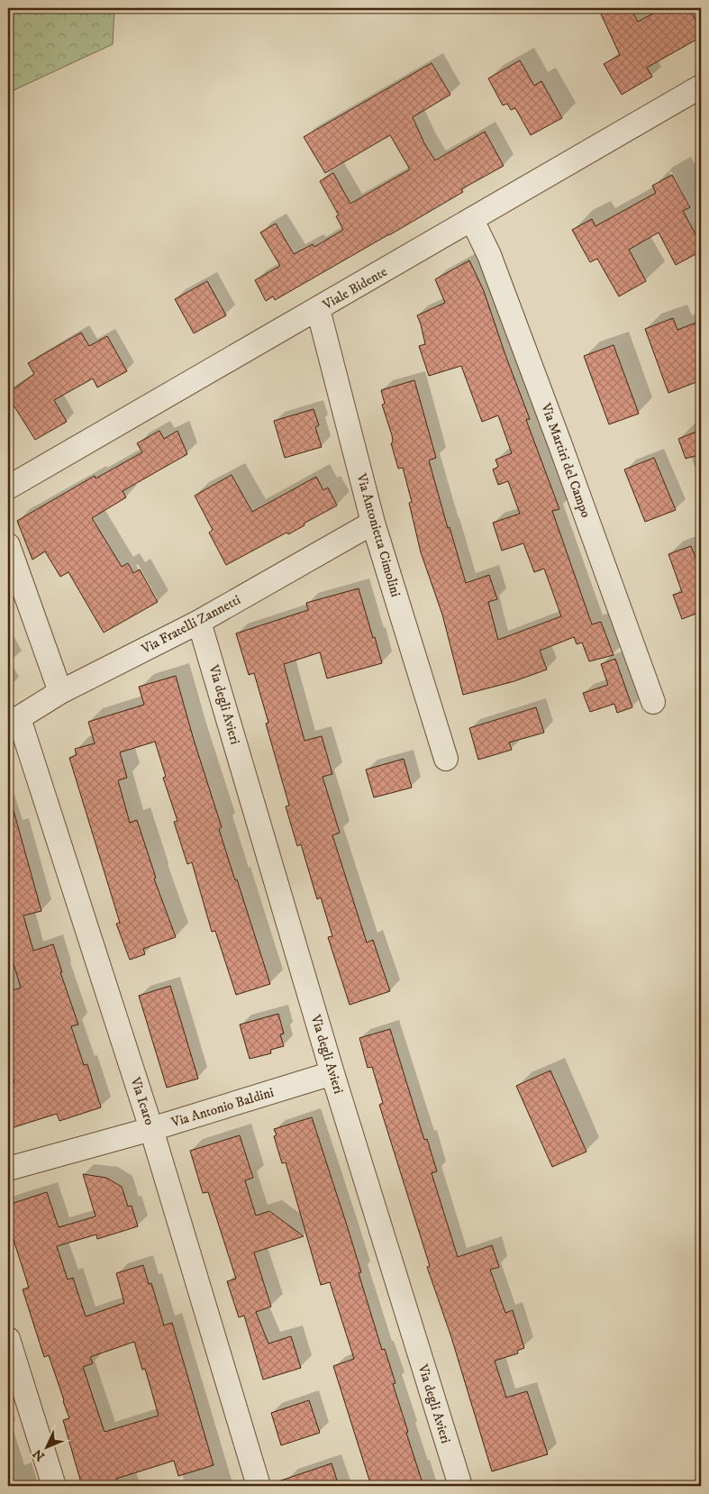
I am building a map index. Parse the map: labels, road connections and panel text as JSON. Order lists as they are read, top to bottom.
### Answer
{
  "streets": {
    "street": [
      "Viale Bidente",
      "Via Martiri del Campo",
      "Via Antonietta Cimolini",
      "Via Fratelli Zannetti",
      "Via degli Avieri",
      "Via Icaro",
      "Via Antonio Baldini"
    ]
  },
  "crossings": [
    ["Viale Bidente", "Via Martiri del Campo"],
    ["Viale Bidente", "Via Antonietta Cimolini"],
    ["Via Antonietta Cimolini", "Via Fratelli Zannetti"],
    ["Via Fratelli Zannetti", "Via degli Avieri"],
    ["Via Fratelli Zannetti", "Via Icaro"],
    ["Via degli Avieri", "Via Antonio Baldini"],
    ["Via Icaro", "Via Antonio Baldini"]
  ],
  "north": "bottom left"
}
